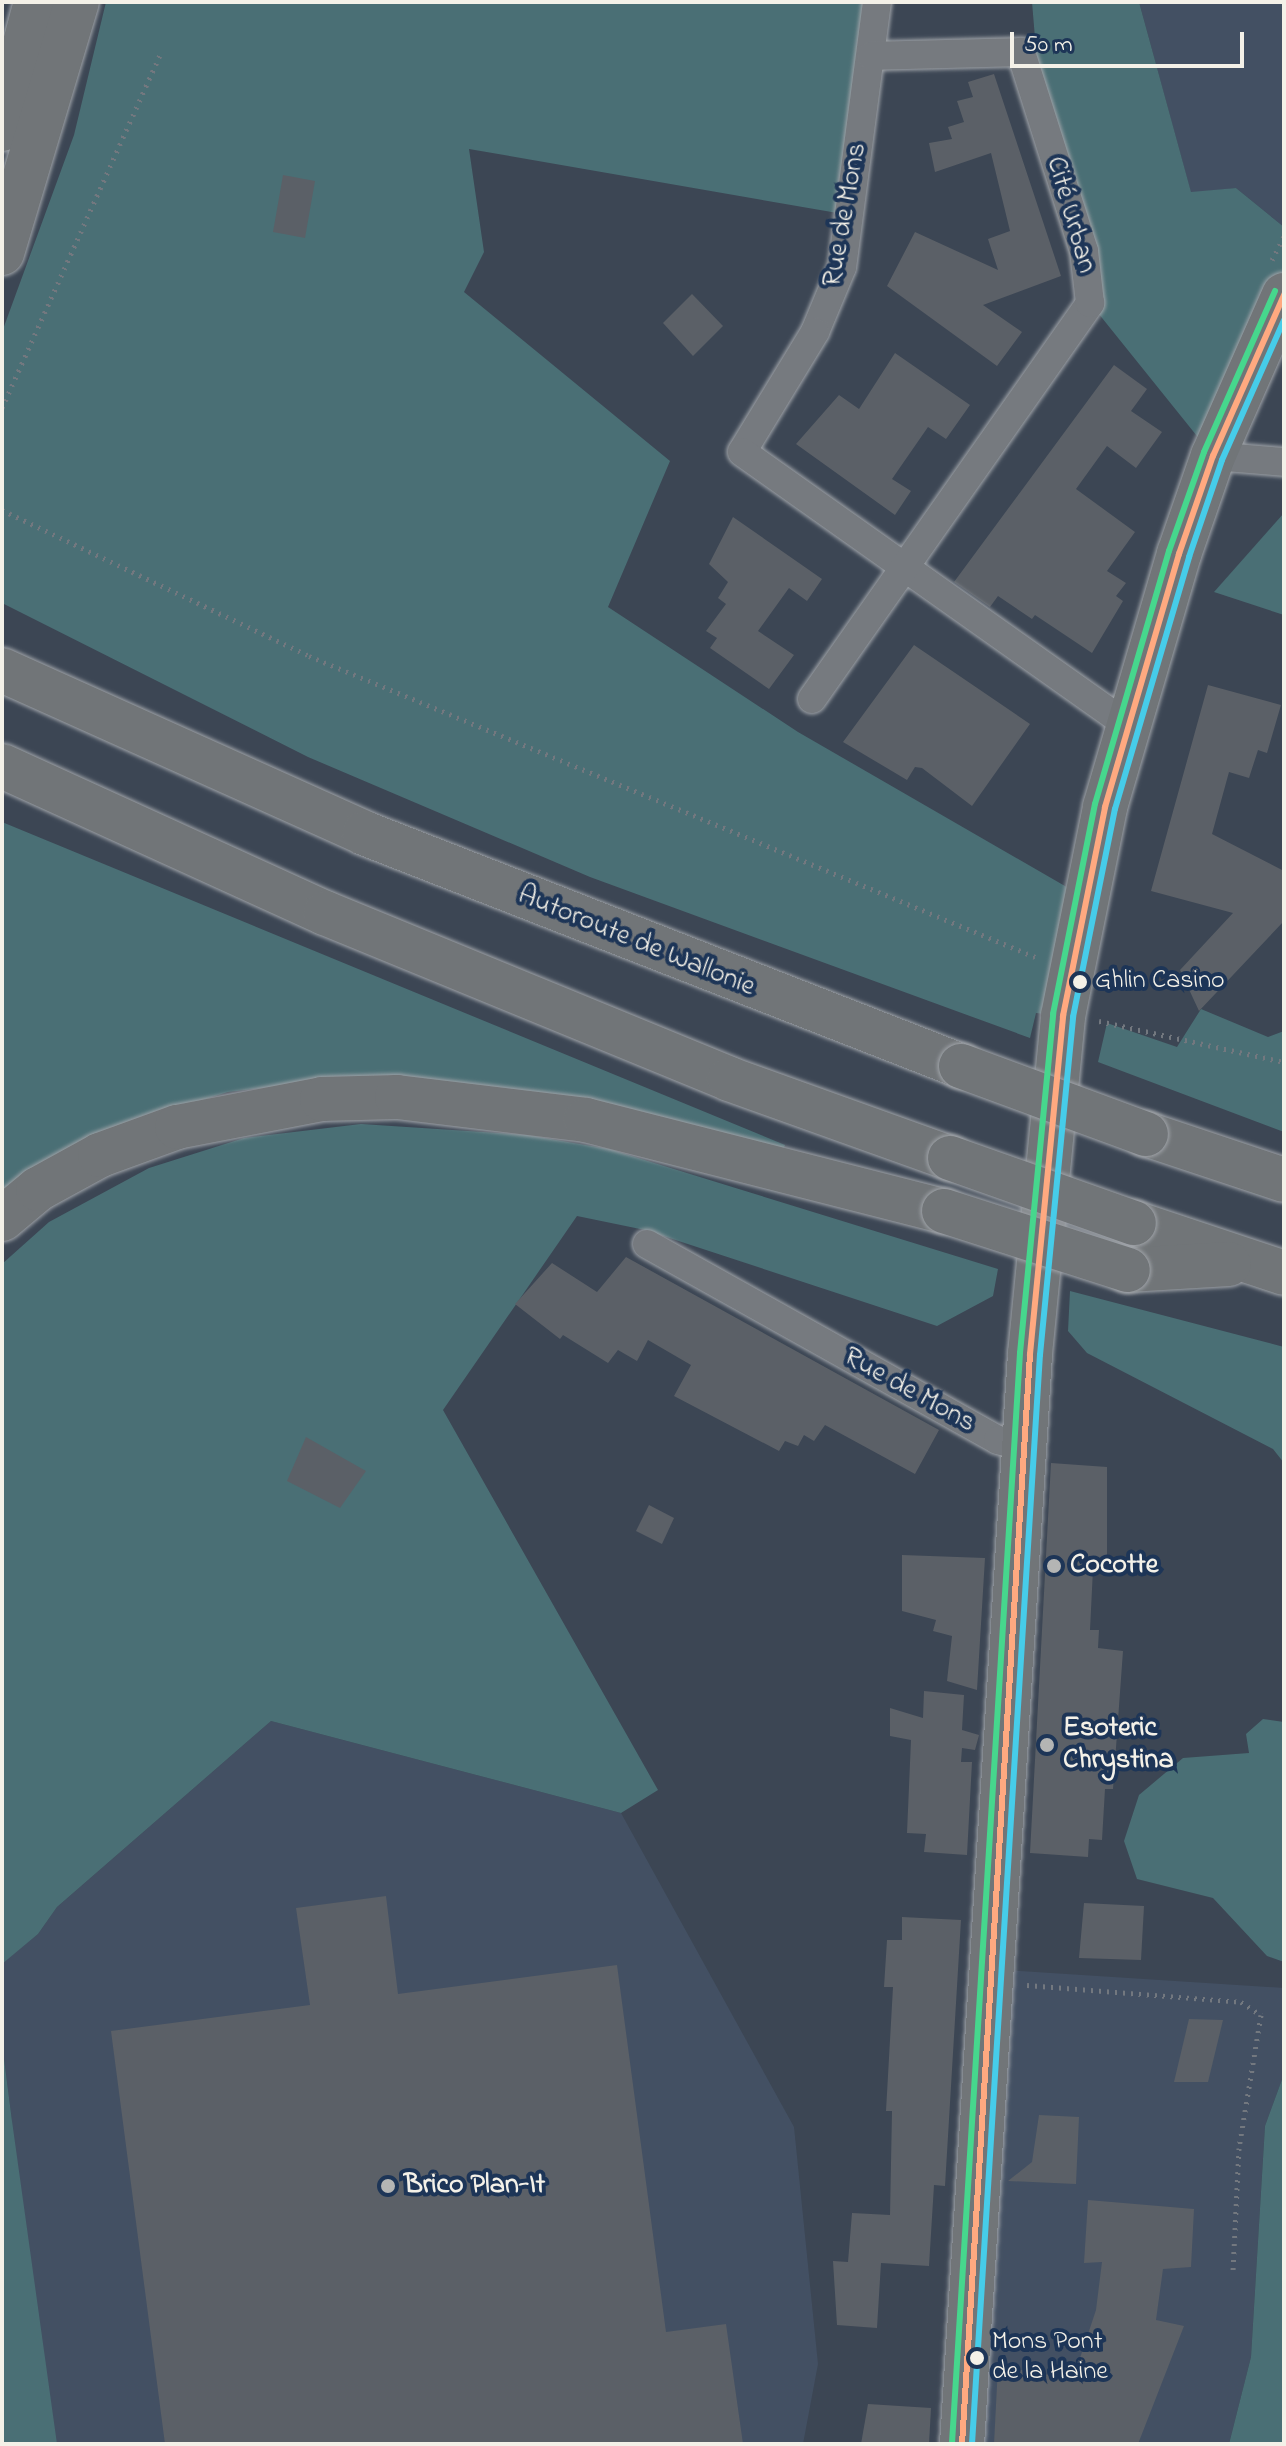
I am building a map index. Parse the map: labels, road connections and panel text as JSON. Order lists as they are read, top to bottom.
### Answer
{
  "streets": {
    "main road": ["Autoroute de Wallonie"],
    "street": ["Rue de Mons", "Cité Urban"]
  },
  "crossings": [
    ["Rue de Mons", "Cité Urban"]
  ],
  "places": [
    "Ghlin Casino",
    "Cocotte",
    "Esoteric Chrystina",
    "Brico Plan-It",
    "Mons Pont de la Haine"
  ],
  "scale_bar": "50 m"
}
